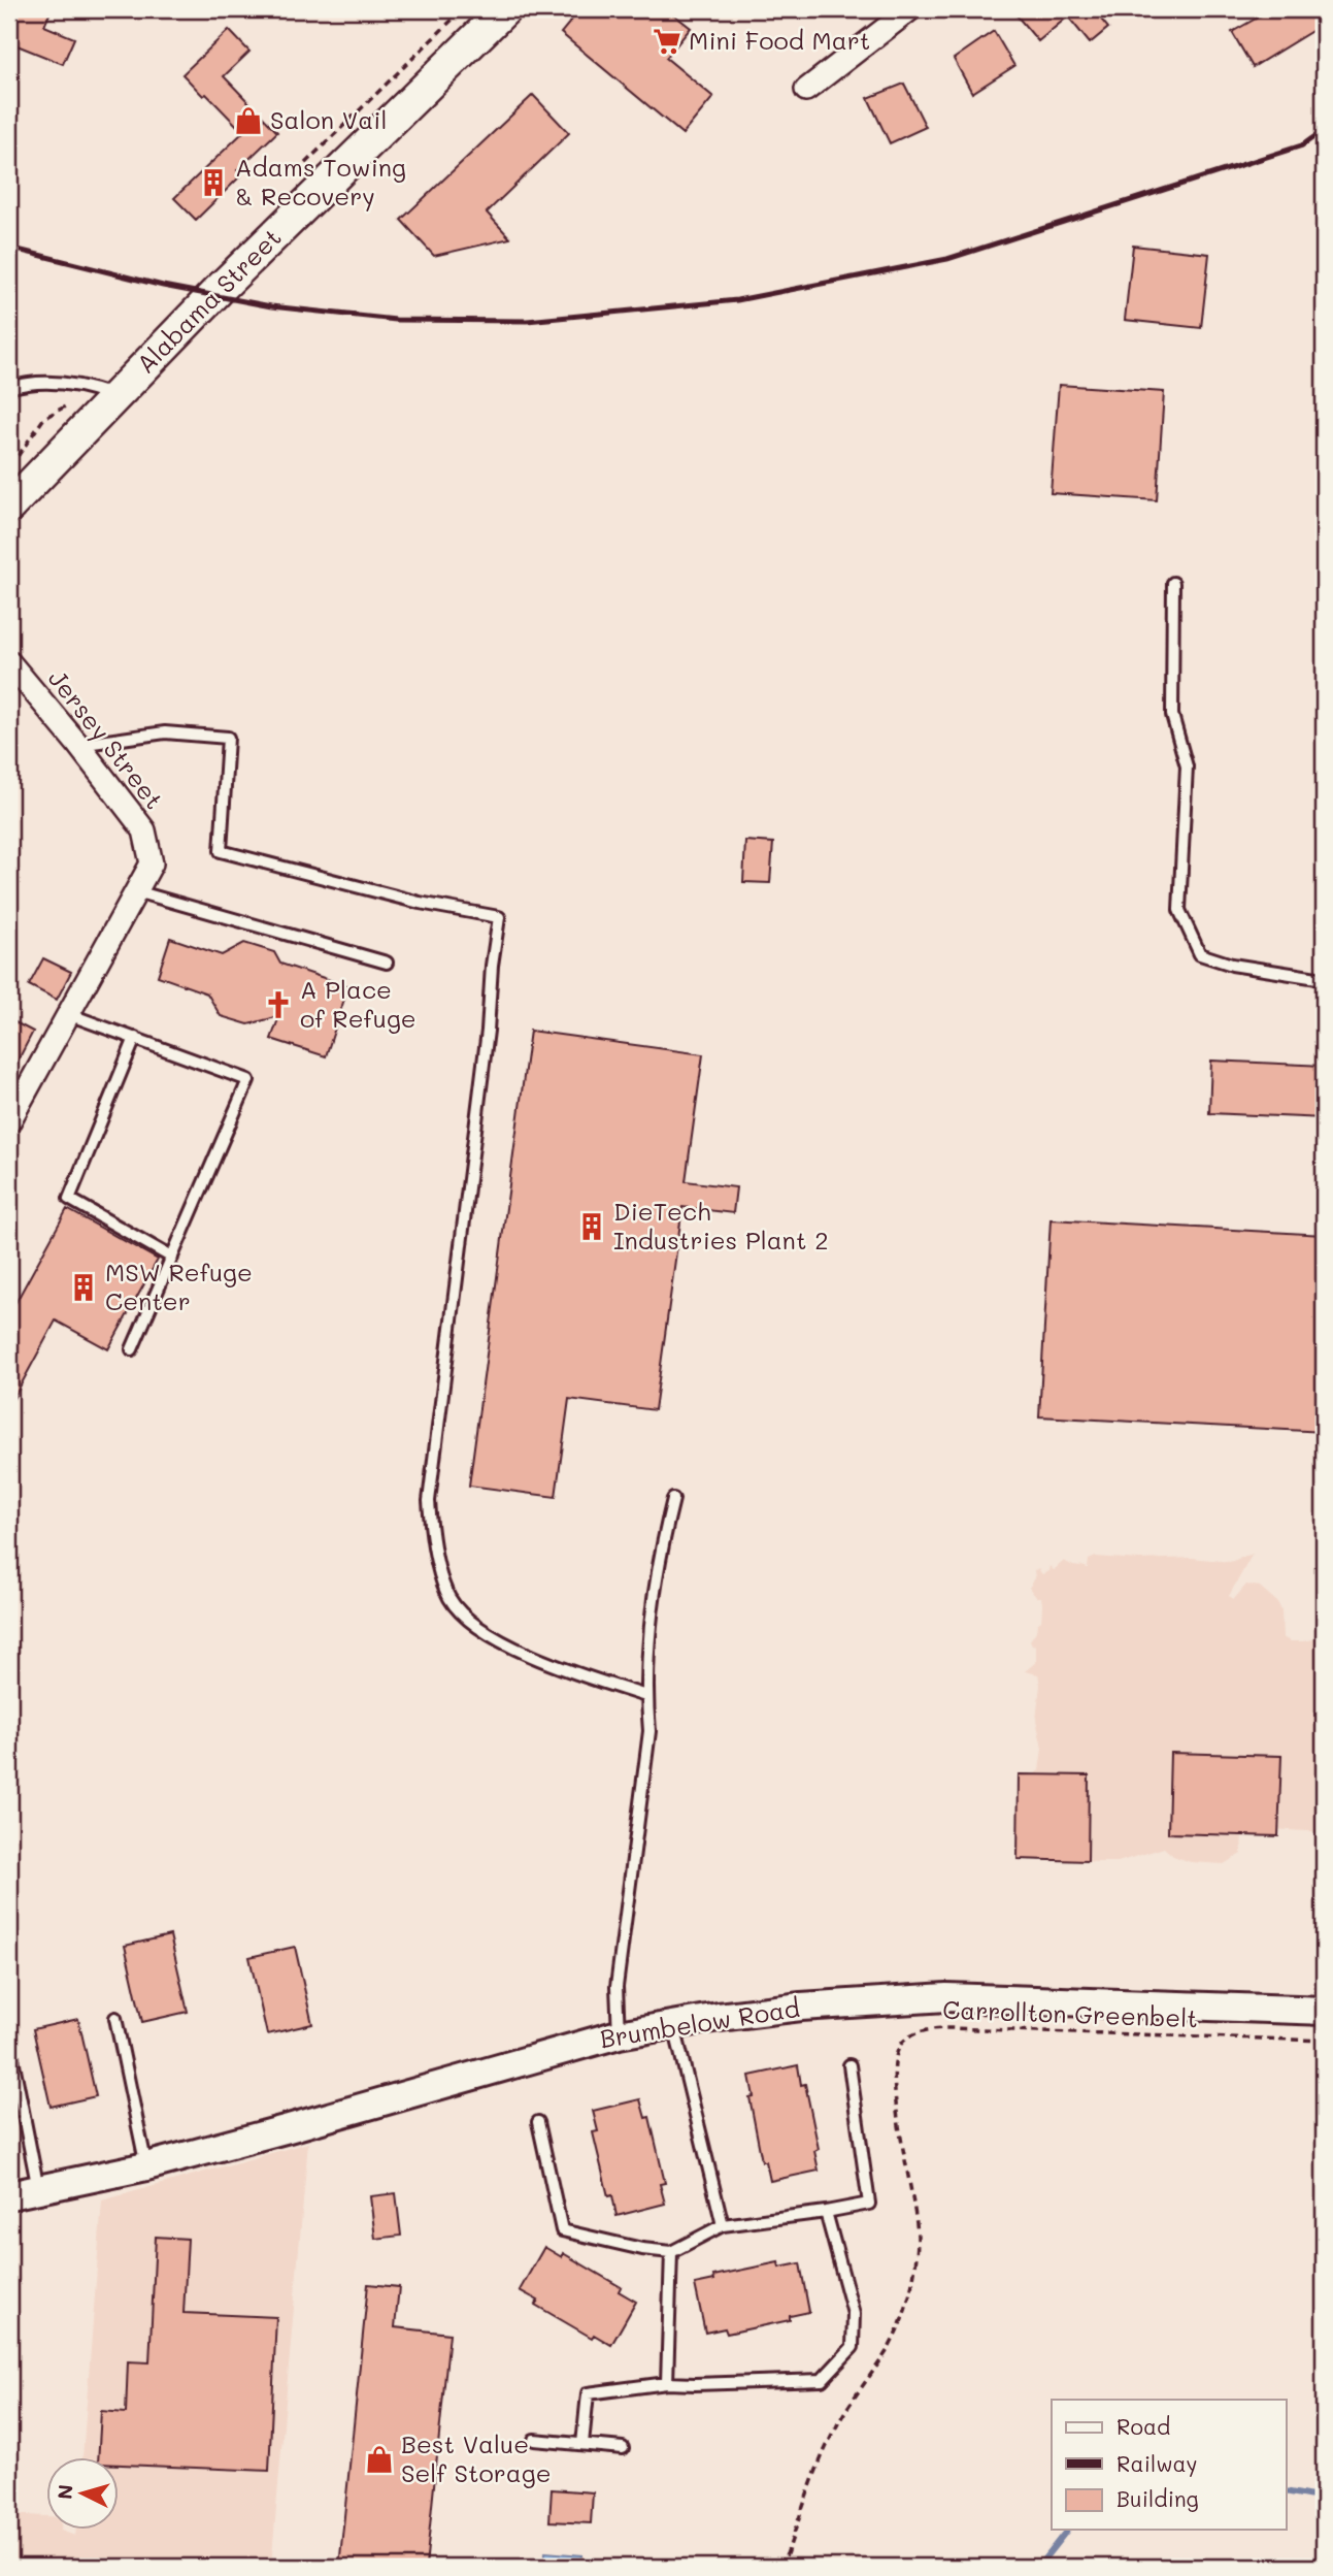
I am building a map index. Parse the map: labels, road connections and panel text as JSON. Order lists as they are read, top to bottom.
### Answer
{
  "streets": {
    "main road": ["Alabama Street"],
    "street": ["Jersey Street", "Brumbelow Road"],
    "path": ["Carrollton Greenbelt"]
  },
  "places": {
    "supermarket": ["Mini Food Mart"],
    "shop": ["Salon Vail", "Best Value Self Storage"],
    "building": ["Adams Towing & Recovery", "DieTech Industries Plant 2", "MSW Refuge Center"],
    "church": ["A Place of Refuge"]
  },
  "legend": ["Road", "Railway", "Building"],
  "north": "left"
}
